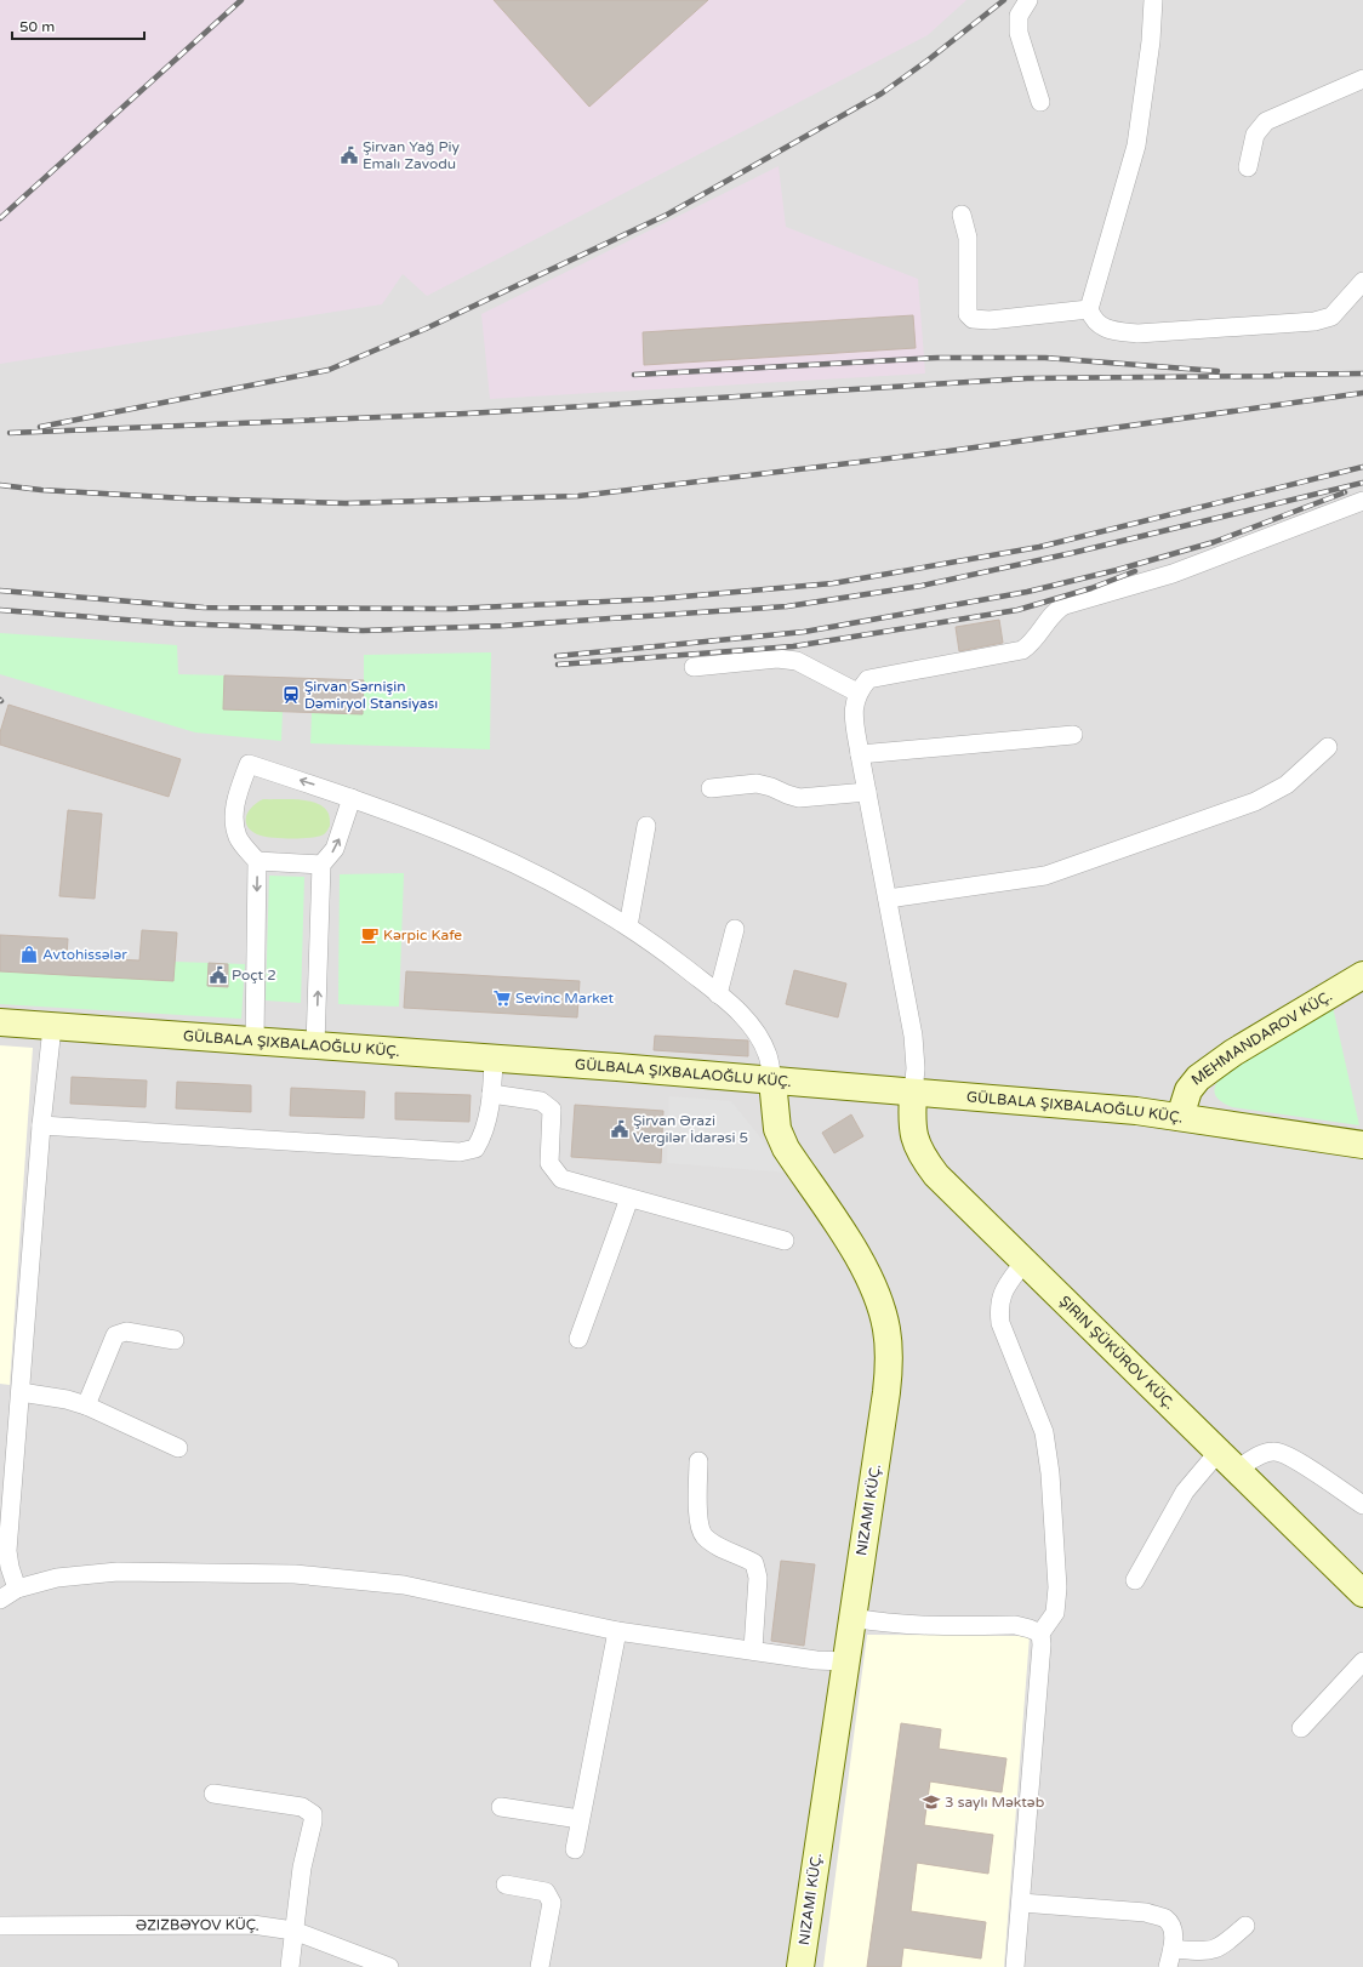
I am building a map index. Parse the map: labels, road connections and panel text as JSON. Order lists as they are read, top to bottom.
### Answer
{
  "streets": {
    "main road": ["MEHMANDAROV KÜÇ.", "ŞIRIN ŞÜKÜROV KÜÇ.", "NIZAMI KÜÇ."],
    "street": ["ƏZIZBƏYOV KÜÇ."]
  },
  "places": {
    "public building": ["Şirvan Yağ Piy Emalı Zavodu", "Poçt 2", "Şirvan Ərazi Vergilər İdarəsi 5"],
    "station": ["Şirvan Sərnişin Dəmiryol Stansiyası"],
    "cafe": ["Kərpic Kafe"],
    "shop": ["Avtohissələr"],
    "supermarket": ["Sevinc Market"],
    "school or university": ["3 saylı Məktəb"]
  },
  "scale_bar": "50 m"
}
